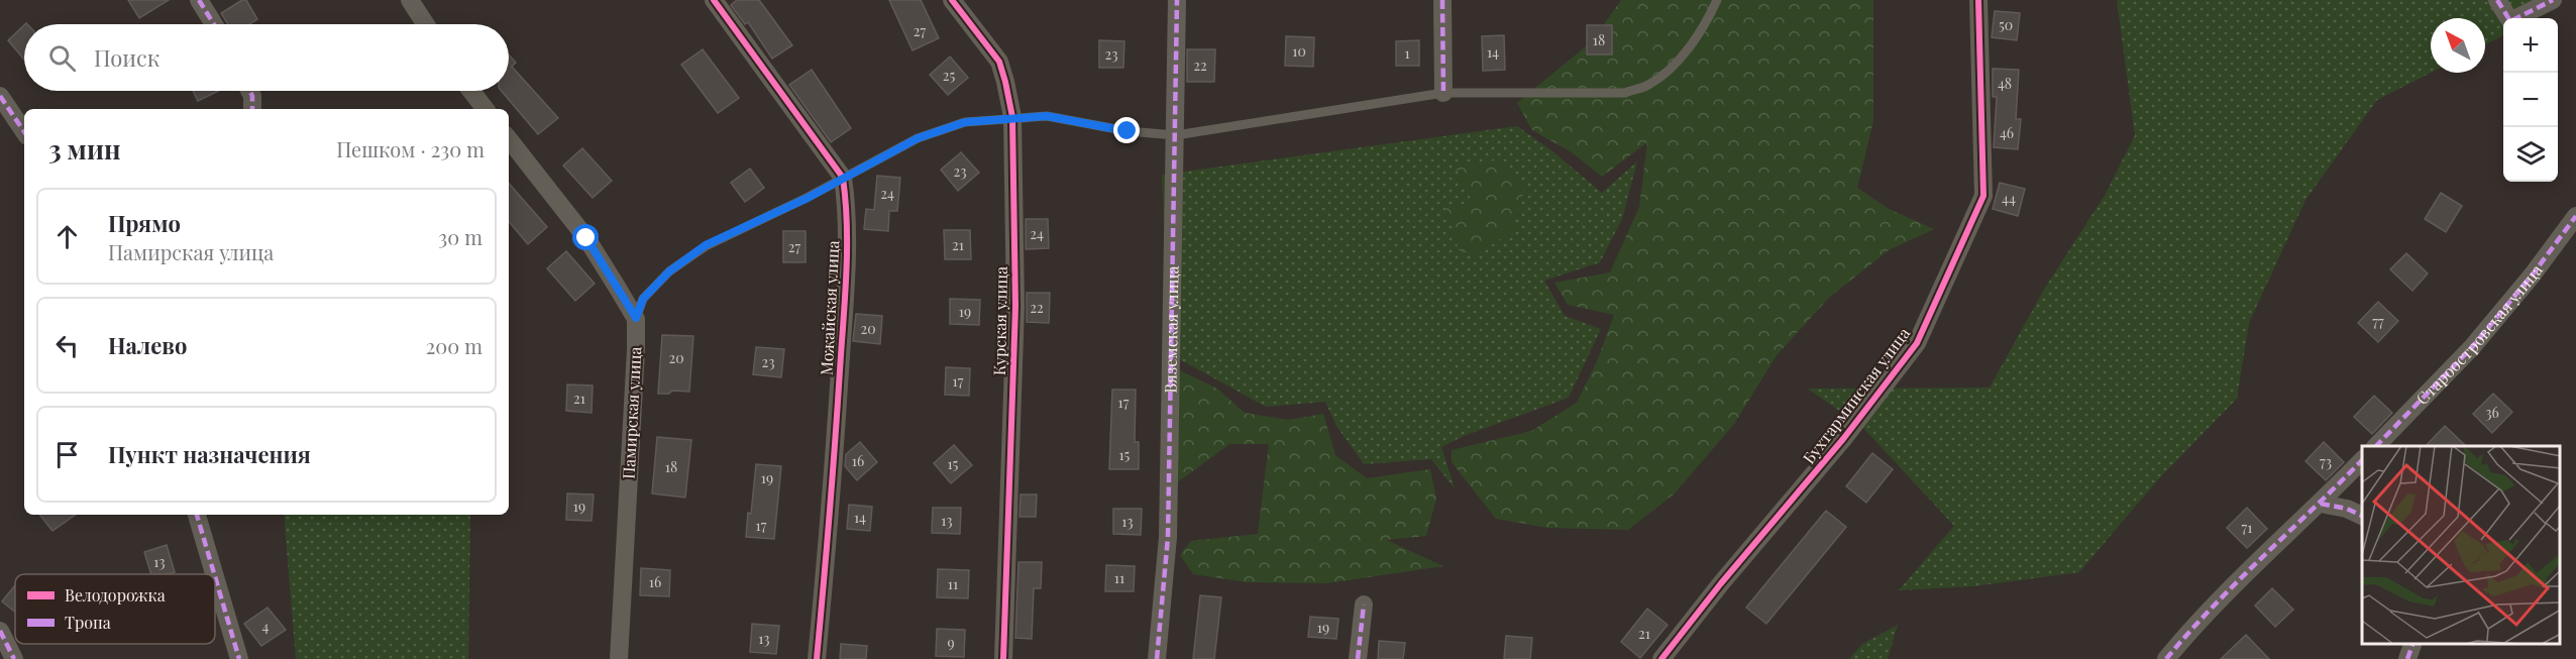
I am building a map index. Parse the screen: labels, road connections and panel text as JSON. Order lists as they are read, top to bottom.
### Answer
{
  "streets": {
    "street": [
      "Можайская улица",
      "Курская улица",
      "Вяземская улица",
      "Староостровская улица",
      "Бухтарминская улица",
      "Памирская улица"
    ]
  },
  "house_numbers": [
    "50",
    "27",
    "18",
    "10",
    "14",
    "1",
    "23",
    "22",
    "25",
    "48",
    "46",
    "23",
    "24",
    "44",
    "24",
    "21",
    "27",
    "22",
    "19",
    "77",
    "20",
    "20",
    "23",
    "17",
    "21",
    "17",
    "36",
    "15",
    "16",
    "73",
    "15",
    "18",
    "19",
    "19",
    "14",
    "13",
    "13",
    "17",
    "71",
    "13",
    "11",
    "16",
    "11",
    "4",
    "19",
    "21",
    "13",
    "9"
  ],
  "legend": ["Велодорожка", "Тропа"],
  "north": "top left",
  "page": {
    "map_buttons": ["+", "−"],
    "search": "Поиск",
    "heading": ["3 мин", "Пешком · 230 m"],
    "list": [
      ["Прямо", "Памирская улица", "30 m"],
      ["Налево", "200 m"],
      "Пункт назначения"
    ]
  }
}
